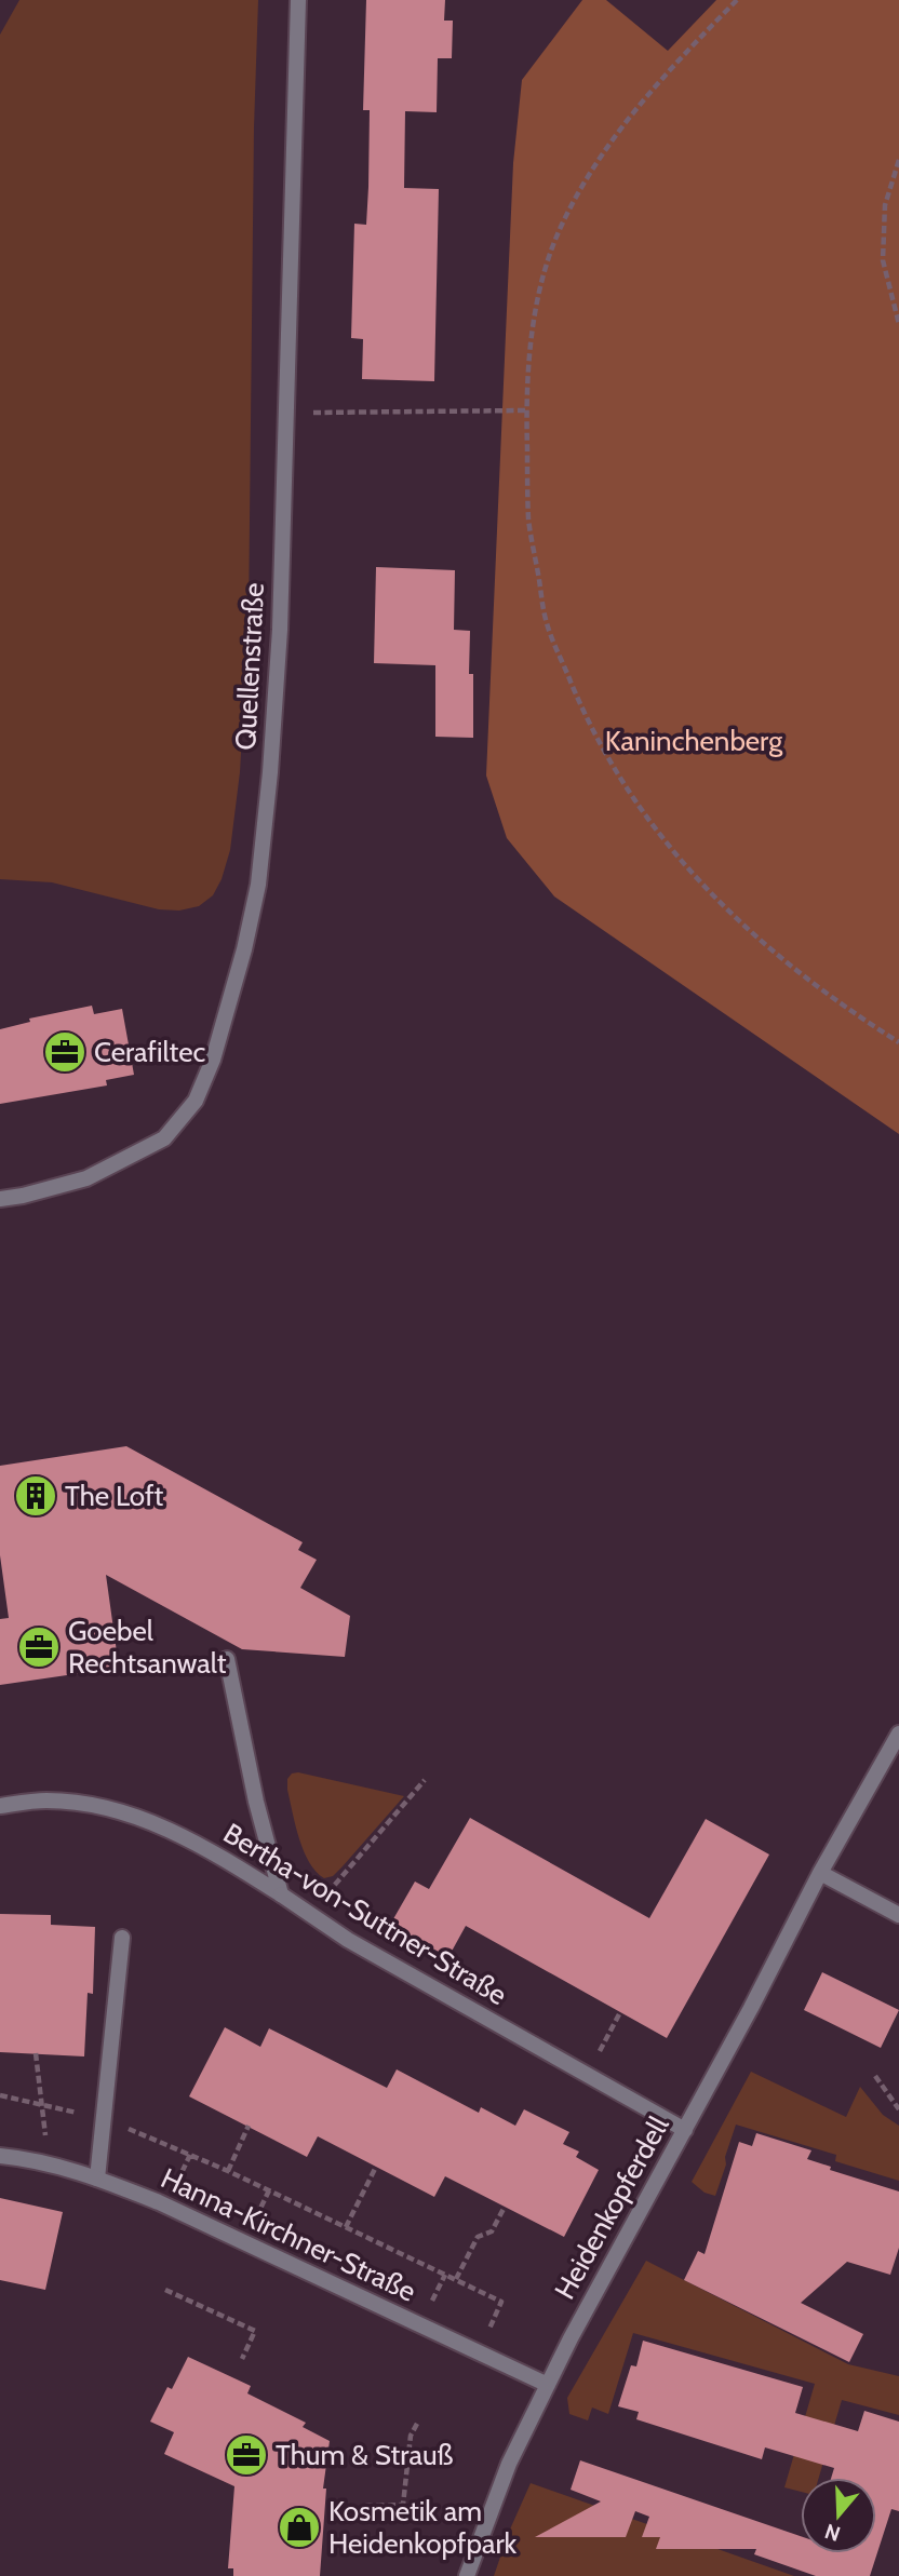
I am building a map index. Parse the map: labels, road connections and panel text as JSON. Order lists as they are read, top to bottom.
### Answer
{
  "streets": {
    "street": [
      "Quellenstraße",
      "Bertha-von-Suttner-Straße",
      "Heidenkopferdell",
      "Hanna-Kirchner-Straße"
    ]
  },
  "crossings": [
    ["Bertha-von-Suttner-Straße", "Heidenkopferdell"],
    ["Heidenkopferdell", "Hanna-Kirchner-Straße"]
  ],
  "parks": ["Kaninchenberg"],
  "places": {
    "office": ["Cerafiltec", "Goebel Rechtsanwalt", "Thum & Strauß"],
    "building": ["The Loft"],
    "shop": ["Kosmetik am Heidenkopfpark"]
  },
  "north": "bottom"
}
